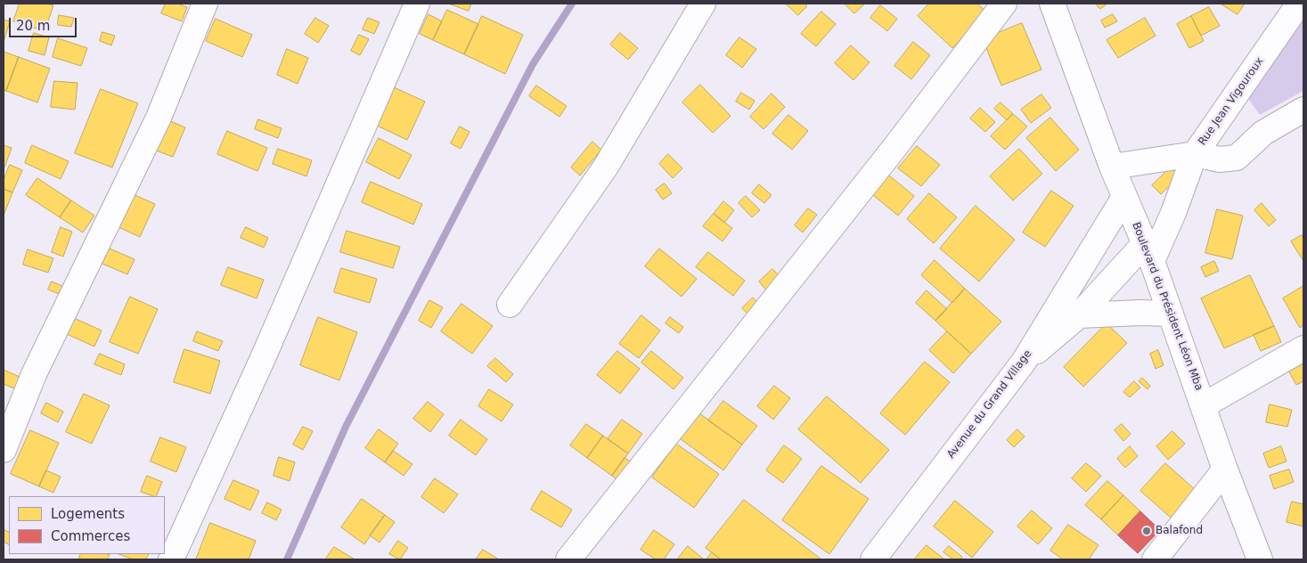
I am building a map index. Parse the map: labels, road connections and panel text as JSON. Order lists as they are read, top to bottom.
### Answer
{
  "streets": {
    "street": ["Rue Jean Vigouroux", "Boulevard du Président Léon Mba", "Avenue du Grand Village"]
  },
  "crossings": [
    ["Rue Jean Vigouroux", "Boulevard du Président Léon Mba"],
    ["Boulevard du Président Léon Mba", "Avenue du Grand Village"]
  ],
  "places": ["Balafond"],
  "legend": ["Logements", "Commerces"],
  "scale_bar": "20 m"
}
